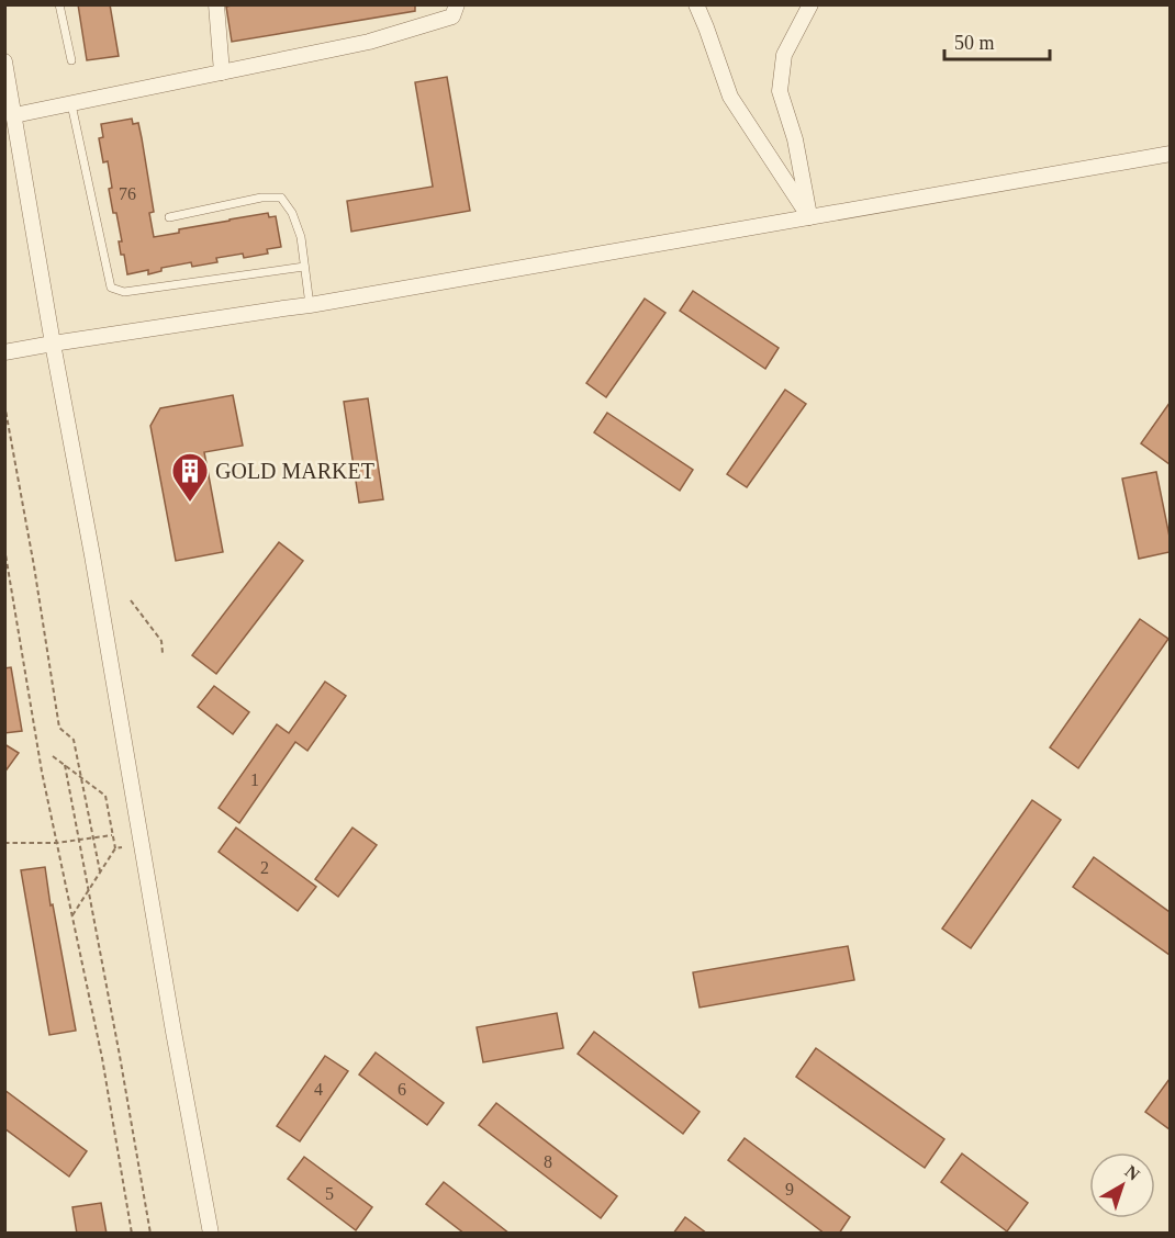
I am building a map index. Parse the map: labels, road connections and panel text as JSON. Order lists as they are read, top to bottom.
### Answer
{
  "places": {
    "building": ["GOLD MARKET"]
  },
  "house_numbers": [
    "76",
    "1",
    "2",
    "4",
    "6",
    "8",
    "9",
    "5"
  ],
  "scale_bar": "50 m",
  "north": "top right"
}
